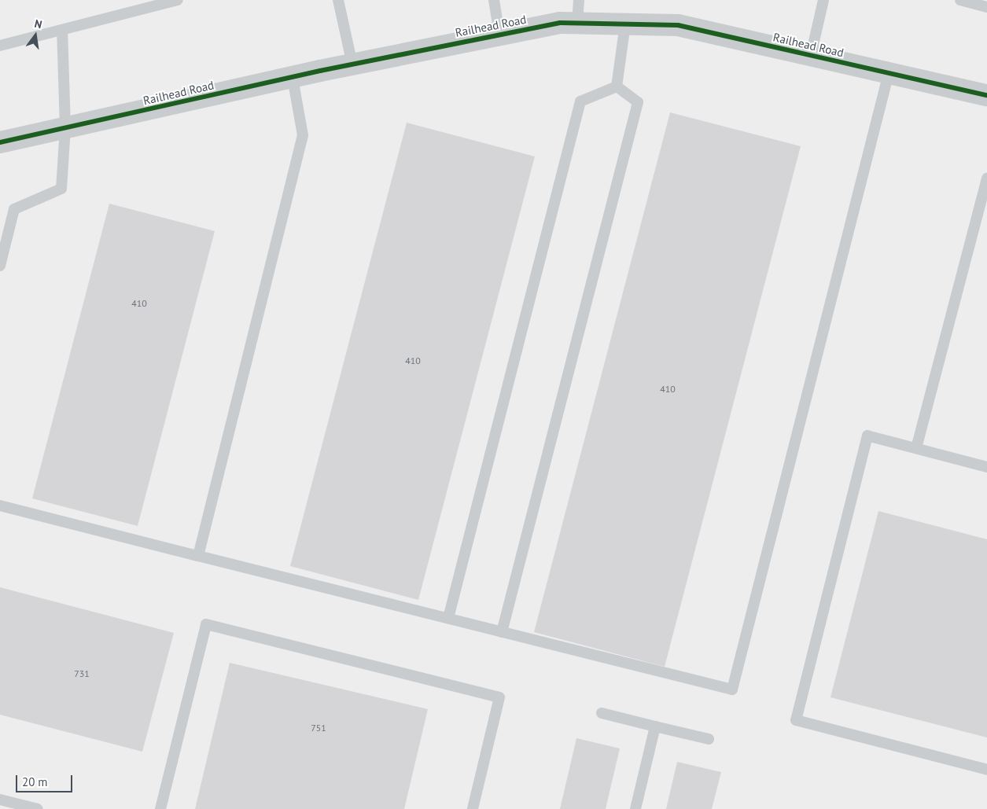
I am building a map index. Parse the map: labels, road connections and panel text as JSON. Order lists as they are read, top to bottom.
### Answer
{
  "streets": {
    "street": ["Railhead Road"]
  },
  "house_numbers": [
    "410",
    "410",
    "410",
    "731",
    "751"
  ],
  "scale_bar": "20 m",
  "north": "top"
}
